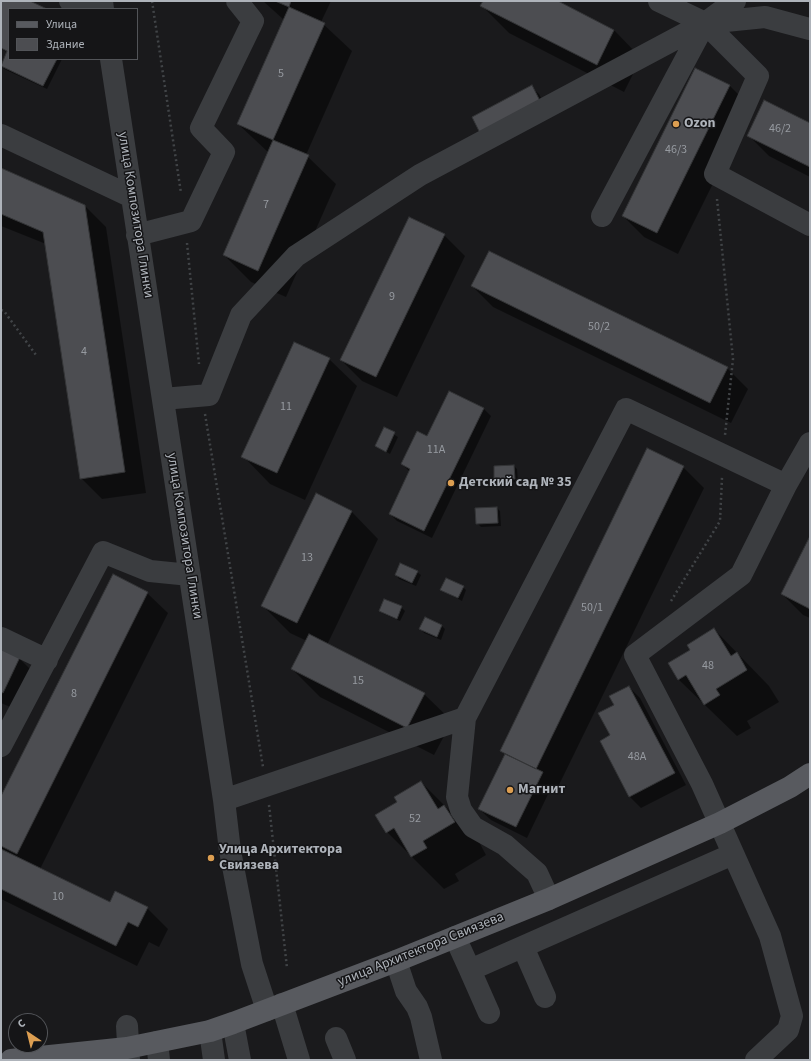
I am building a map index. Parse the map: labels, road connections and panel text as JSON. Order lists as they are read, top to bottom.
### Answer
{
  "streets": {
    "main road": ["улица Архитектора Свиязева"],
    "street": ["улица Композитора Глинки"]
  },
  "crossings": [
    ["улица Композитора Глинки", "улица Архитектора Свиязева"]
  ],
  "places": [
    "Ozon",
    "Детский сад № 35",
    "Магнит",
    "Улица Архитектора Свиязева"
  ],
  "house_numbers": [
    "5",
    "46/2",
    "46/3",
    "7",
    "9",
    "50/2",
    "4",
    "11",
    "11А",
    "13",
    "50/1",
    "48",
    "15",
    "8",
    "48А",
    "52",
    "10"
  ],
  "legend": ["Улица", "Здание"],
  "north": "top left"
}
